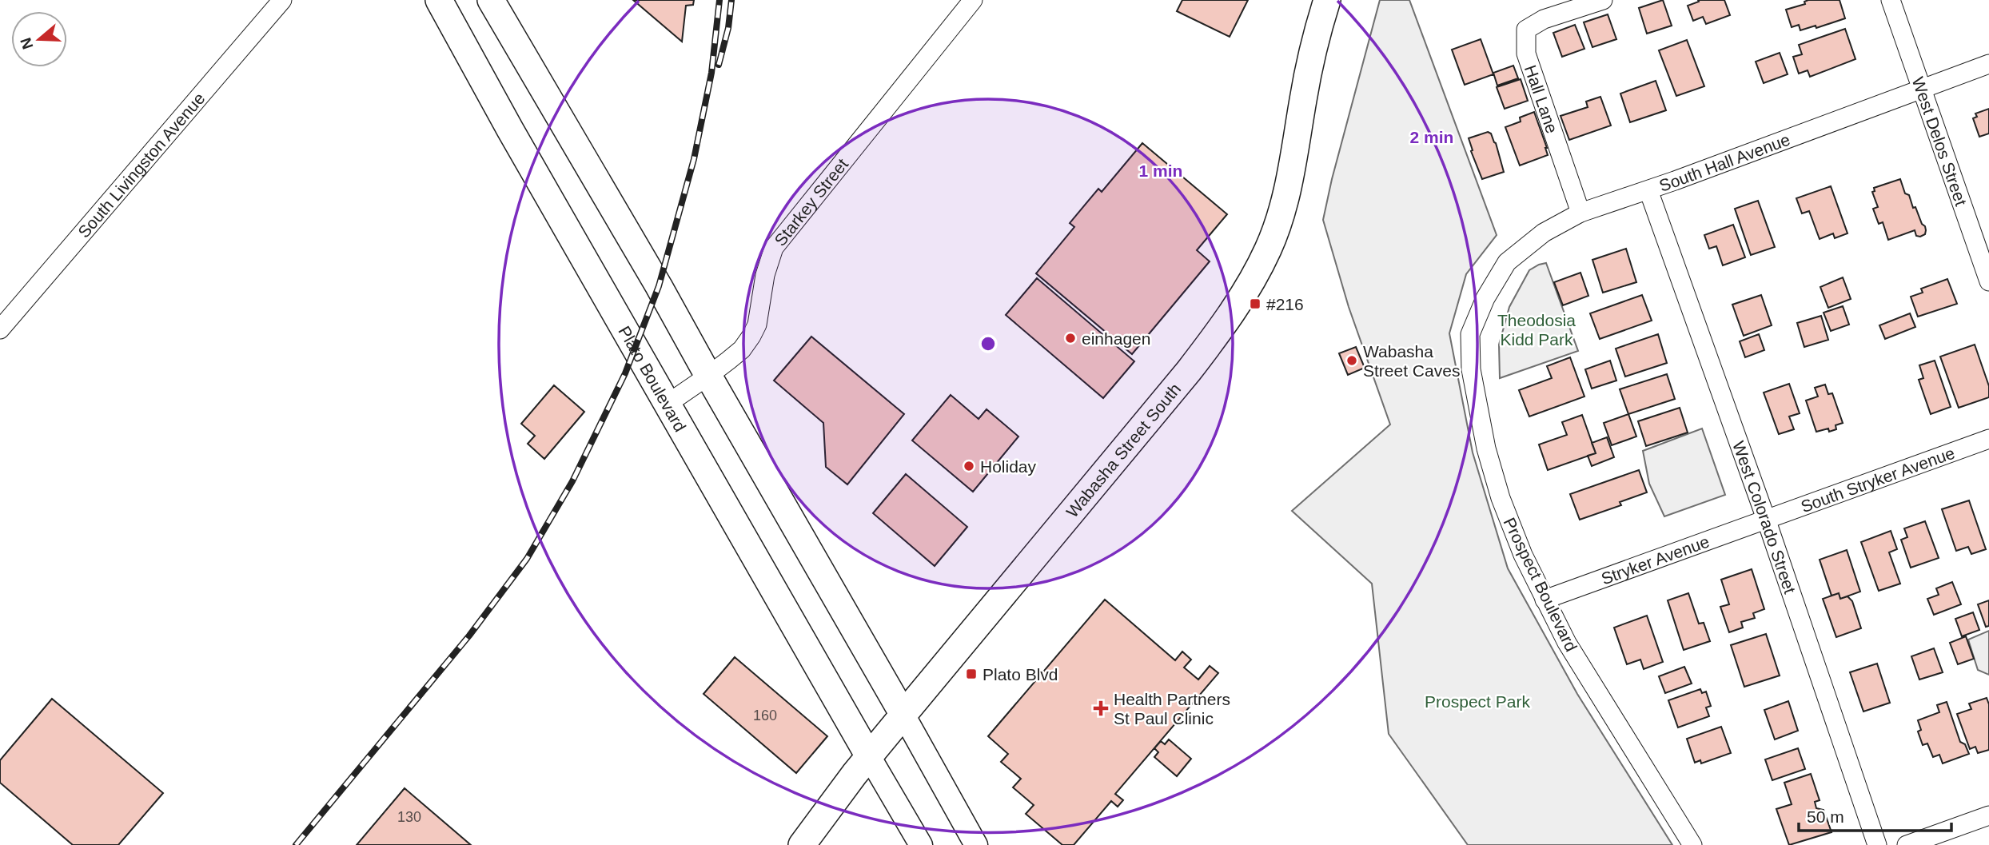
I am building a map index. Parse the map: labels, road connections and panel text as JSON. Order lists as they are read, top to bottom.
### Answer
{
  "streets": {
    "main road": ["Plato Boulevard", "Wabasha Street South"],
    "street": [
      "Hall Lane",
      "West Delos Street",
      "South Hall Avenue",
      "South Livingston Avenue",
      "Starkey Street",
      "South Stryker Avenue",
      "West Colorado Street",
      "Stryker Avenue",
      "Prospect Boulevard"
    ]
  },
  "crossings": [
    ["Hall Lane", "South Hall Avenue"],
    ["West Delos Street", "South Hall Avenue"],
    ["South Hall Avenue", "West Colorado Street"],
    ["South Hall Avenue", "Prospect Boulevard"],
    ["Starkey Street", "Plato Boulevard"],
    ["Plato Boulevard", "Wabasha Street South"],
    ["South Stryker Avenue", "West Colorado Street"],
    ["South Stryker Avenue", "Stryker Avenue"],
    ["West Colorado Street", "Stryker Avenue"],
    ["Stryker Avenue", "Prospect Boulevard"]
  ],
  "parks": ["Theodosia Kidd Park", "Prospect Park"],
  "places": {
    "transit": ["#216", "Plato Blvd"],
    "other": ["einhagen", "Wabasha Street Caves", "Holiday"],
    "health": ["Health Partners St Paul Clinic"]
  },
  "house_numbers": ["160", "130"],
  "scale_bar": "50 m",
  "north": "left",
  "rings": ["2 min", "1 min"]
}
